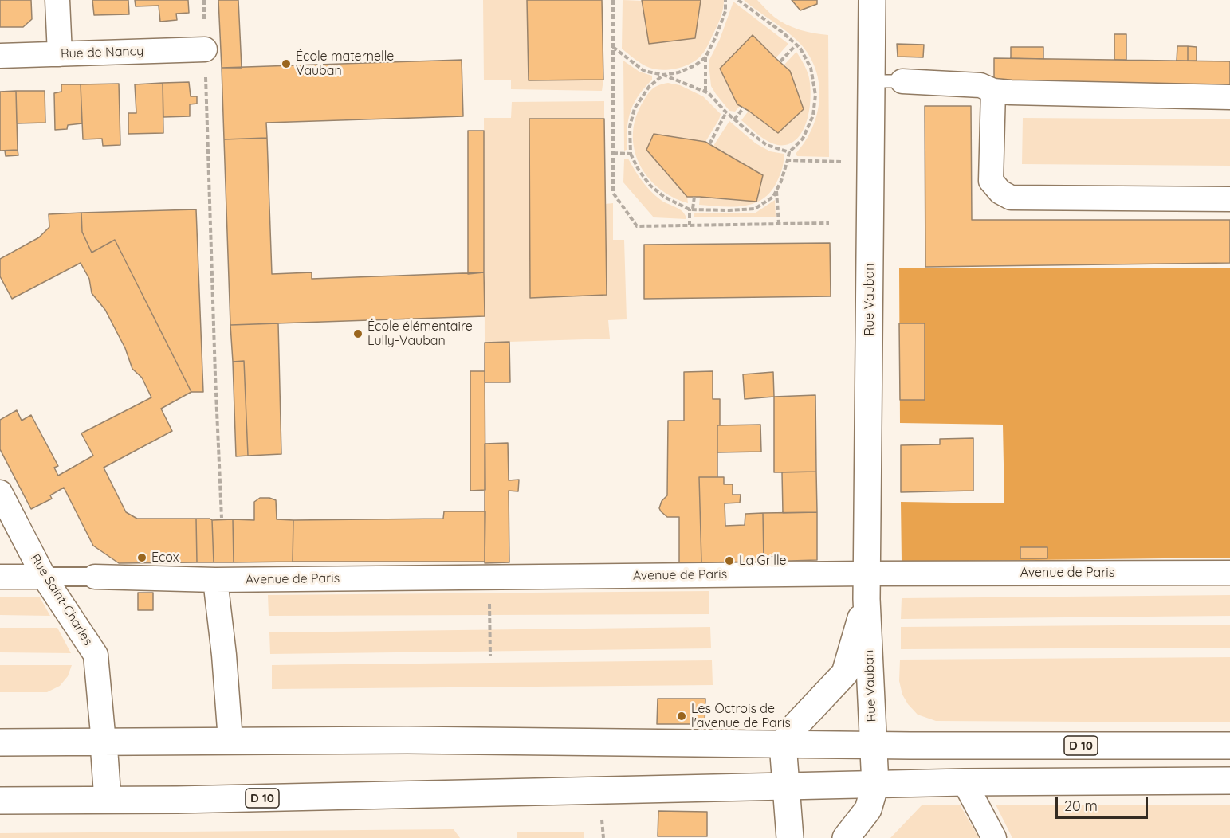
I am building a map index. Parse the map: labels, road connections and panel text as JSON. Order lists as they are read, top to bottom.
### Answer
{
  "streets": {
    "main road": ["Rue Vauban", "D 10"],
    "street": ["Rue de Nancy", "Avenue de Paris", "Rue Saint-Charles"]
  },
  "crossings": [
    ["Rue Vauban", "Avenue de Paris"],
    ["Rue Vauban", "D 10"],
    ["Rue Saint-Charles", "D 10"]
  ],
  "places": [
    "École maternelle Vauban",
    "École élémentaire Lully-Vauban",
    "Ecox",
    "La Grille",
    "Les Octrois de l'avenue de Paris"
  ],
  "scale_bar": "20 m"
}
